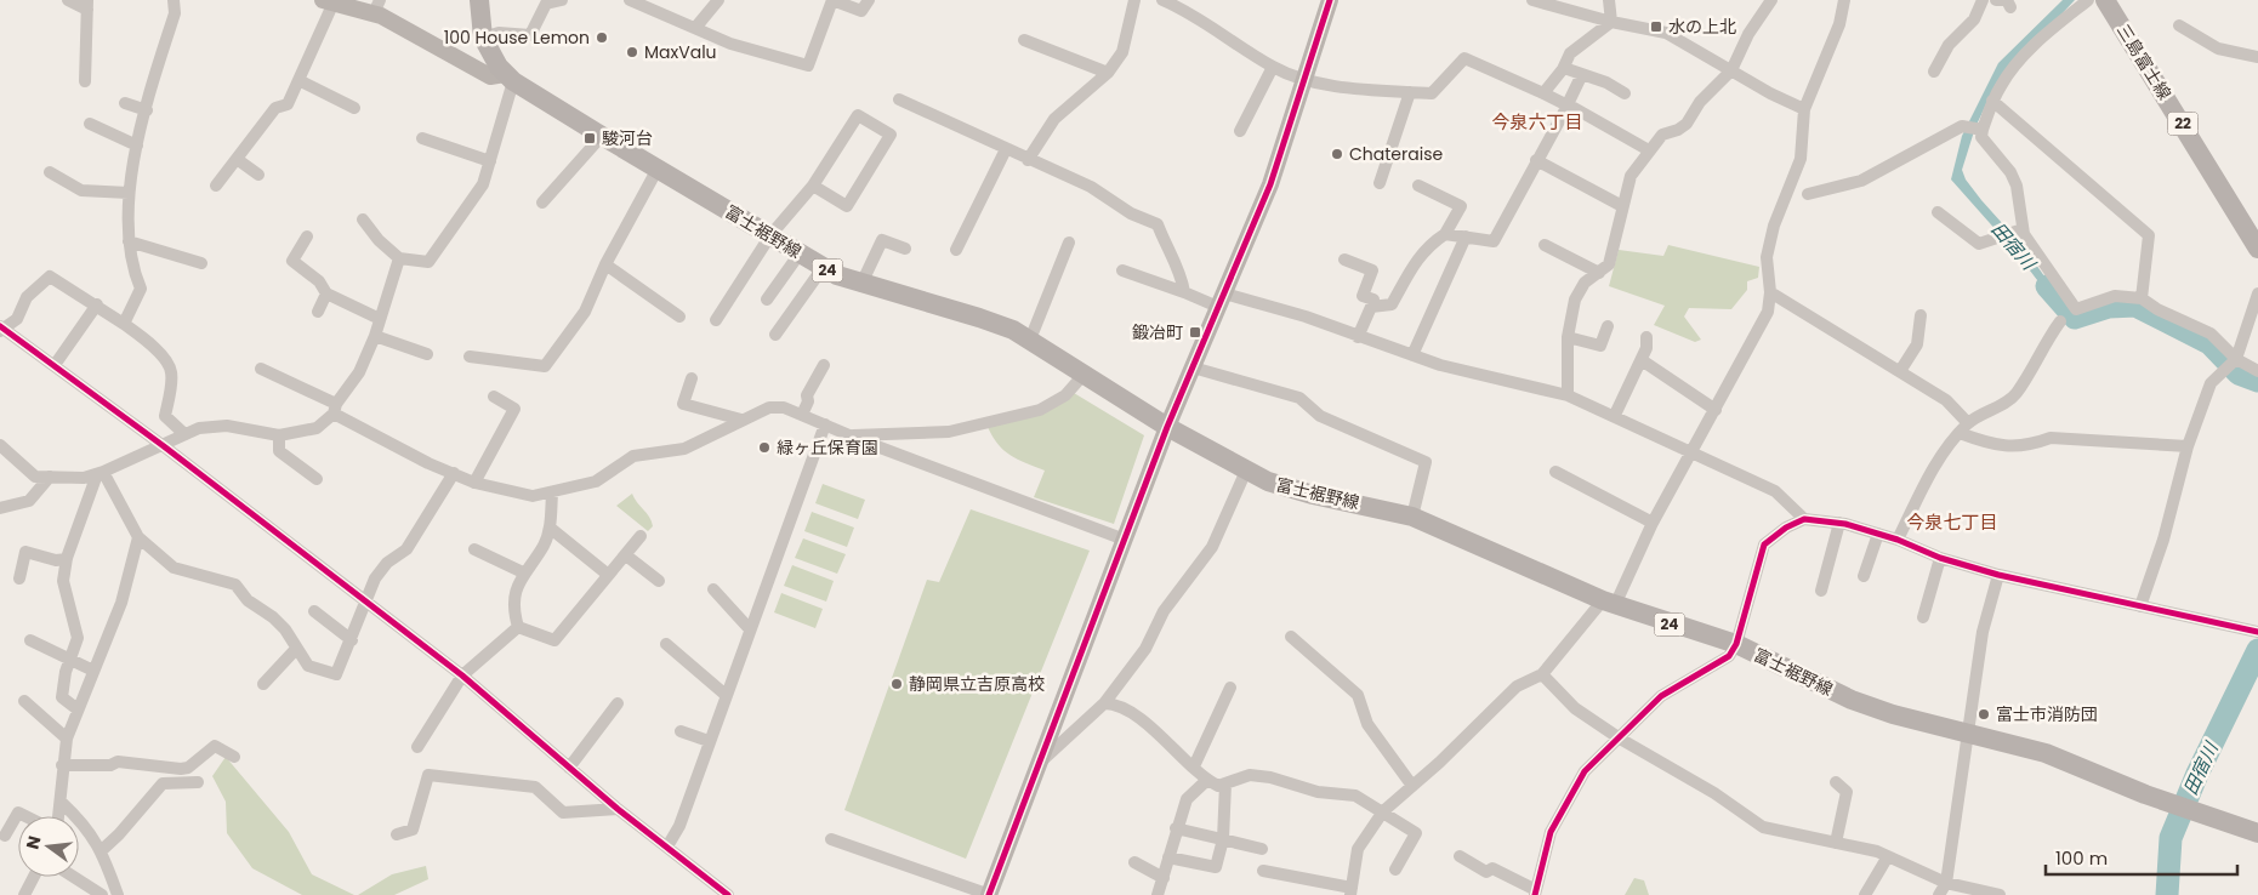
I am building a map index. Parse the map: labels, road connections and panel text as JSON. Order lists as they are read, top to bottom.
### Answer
{
  "streets": {
    "main road": [
      "三島富士線",
      "22",
      "富士裾野線",
      "24"
    ]
  },
  "districts": ["今泉六丁目", "今泉七丁目"],
  "water": ["田宿川"],
  "places": {
    "transit": ["水の上北", "駿河台", "鍛冶町"],
    "other": [
      "100 House Lemon",
      "MaxValu",
      "Chateraise",
      "緑ヶ丘保育園",
      "静岡県立吉原高校",
      "富士市消防団"
    ]
  },
  "scale_bar": "100 m",
  "north": "left"
}
